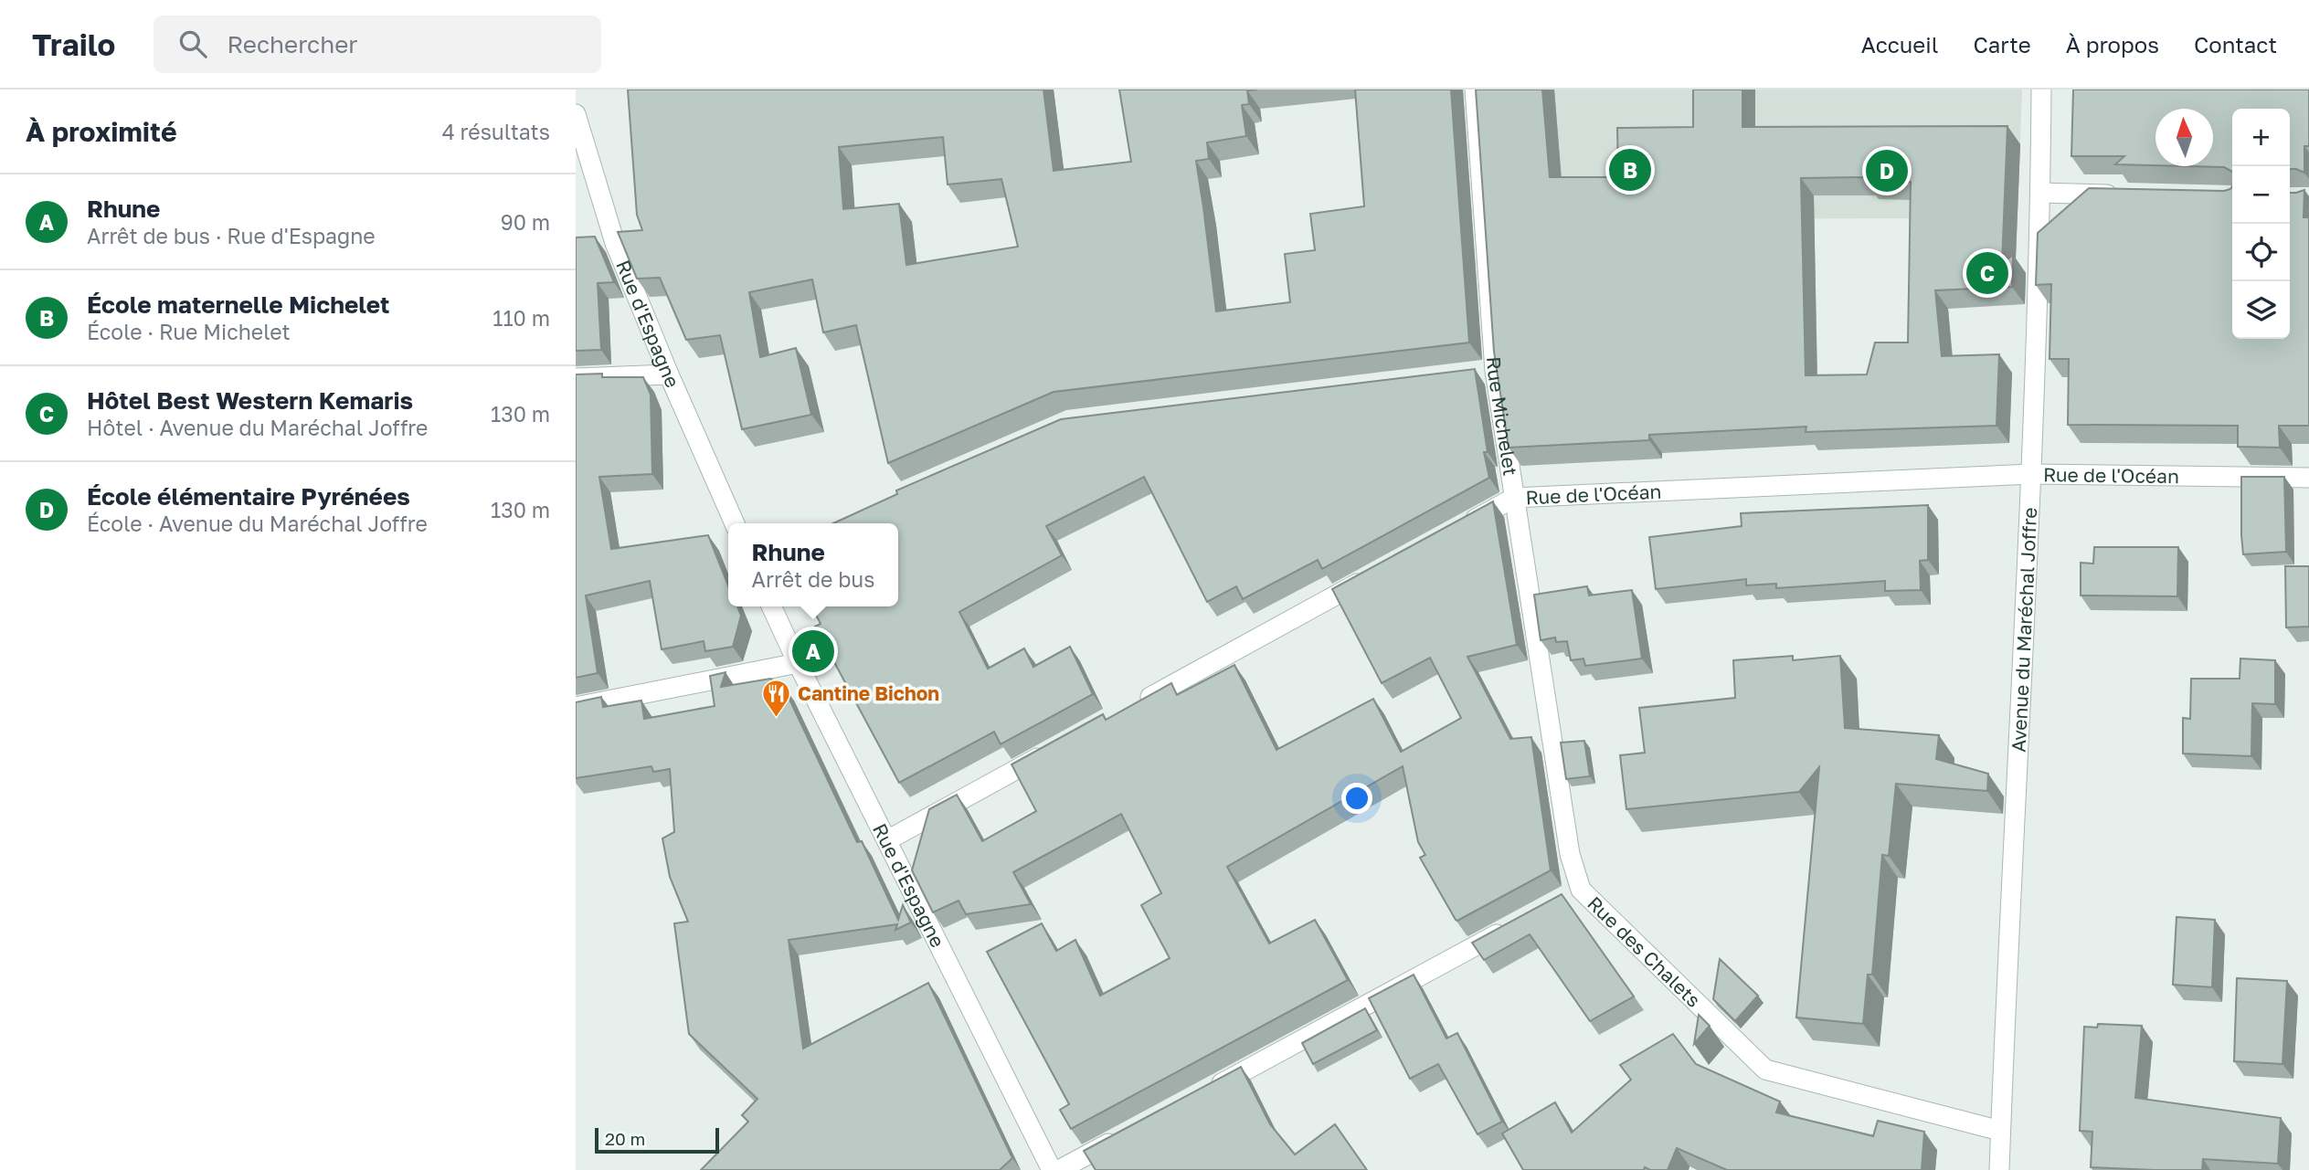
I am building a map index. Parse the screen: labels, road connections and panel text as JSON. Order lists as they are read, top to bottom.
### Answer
{
  "streets": {
    "street": [
      "Rue d'Espagne",
      "Rue Michelet",
      "Rue de l'Océan",
      "Avenue du Maréchal Joffre",
      "Rue des Chalets"
    ]
  },
  "crossings": [
    ["Rue Michelet", "Rue de l'Océan"],
    ["Rue Michelet", "Rue des Chalets"],
    ["Rue de l'Océan", "Avenue du Maréchal Joffre"],
    ["Avenue du Maréchal Joffre", "Rue des Chalets"]
  ],
  "places": {
    "restaurant": ["Cantine Bichon"]
  },
  "scale_bar": "20 m",
  "north": "top",
  "page": {
    "header": "Trailo",
    "search": "Rechercher",
    "nav": [
      "Accueil",
      "Carte",
      "À propos",
      "Contact"
    ],
    "heading": ["À proximité", "4 résultats"],
    "map_buttons": ["+", "−"],
    "pins": [
      "B",
      "D",
      "C",
      "A"
    ],
    "list": [
      {
        "mark": "A",
        "name": "Rhune",
        "note": "Arrêt de bus · Rue d'Espagne",
        "value": "90 m"
      },
      {
        "mark": "B",
        "name": "École maternelle Michelet",
        "note": "École · Rue Michelet",
        "value": "110 m"
      },
      {
        "mark": "C",
        "name": "Hôtel Best Western Kemaris",
        "note": "Hôtel · Avenue du Maréchal Joffre",
        "value": "130 m"
      },
      {
        "mark": "D",
        "name": "École élémentaire Pyrénées",
        "note": "École · Avenue du Maréchal Joffre",
        "value": "130 m"
      }
    ],
    "popup": ["Rhune", "Arrêt de bus"],
    "scale": "20 m"
  }
}
